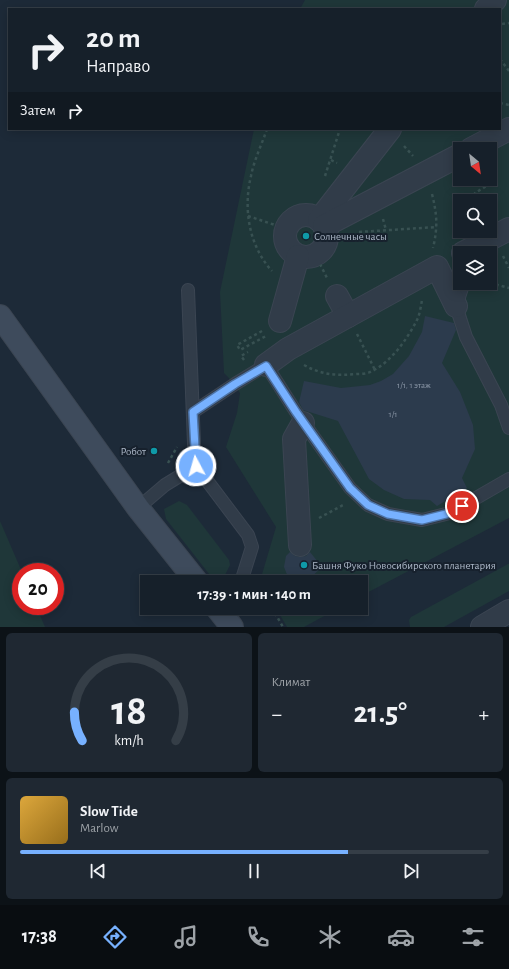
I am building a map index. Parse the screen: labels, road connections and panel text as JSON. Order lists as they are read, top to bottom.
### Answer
{
  "places": ["Солнечные часы", "Робот", "Башня Фуко Новосибирского планетария"],
  "house_numbers": ["1/1, 1 этаж", "1/1"],
  "north": "bottom right",
  "page": {
    "turn": ["20 m", "Направо"],
    "then": "Затем",
    "limit": "20",
    "trip": "17:39 · 1 мин · 140 m",
    "tile": "Климат",
    "heat": ["−", "21.5°", "+"],
    "song": ["Slow Tide", "Marlow"],
    "tabs": "17:38",
    "gauge": ["18", "km/h"]
  }
}
